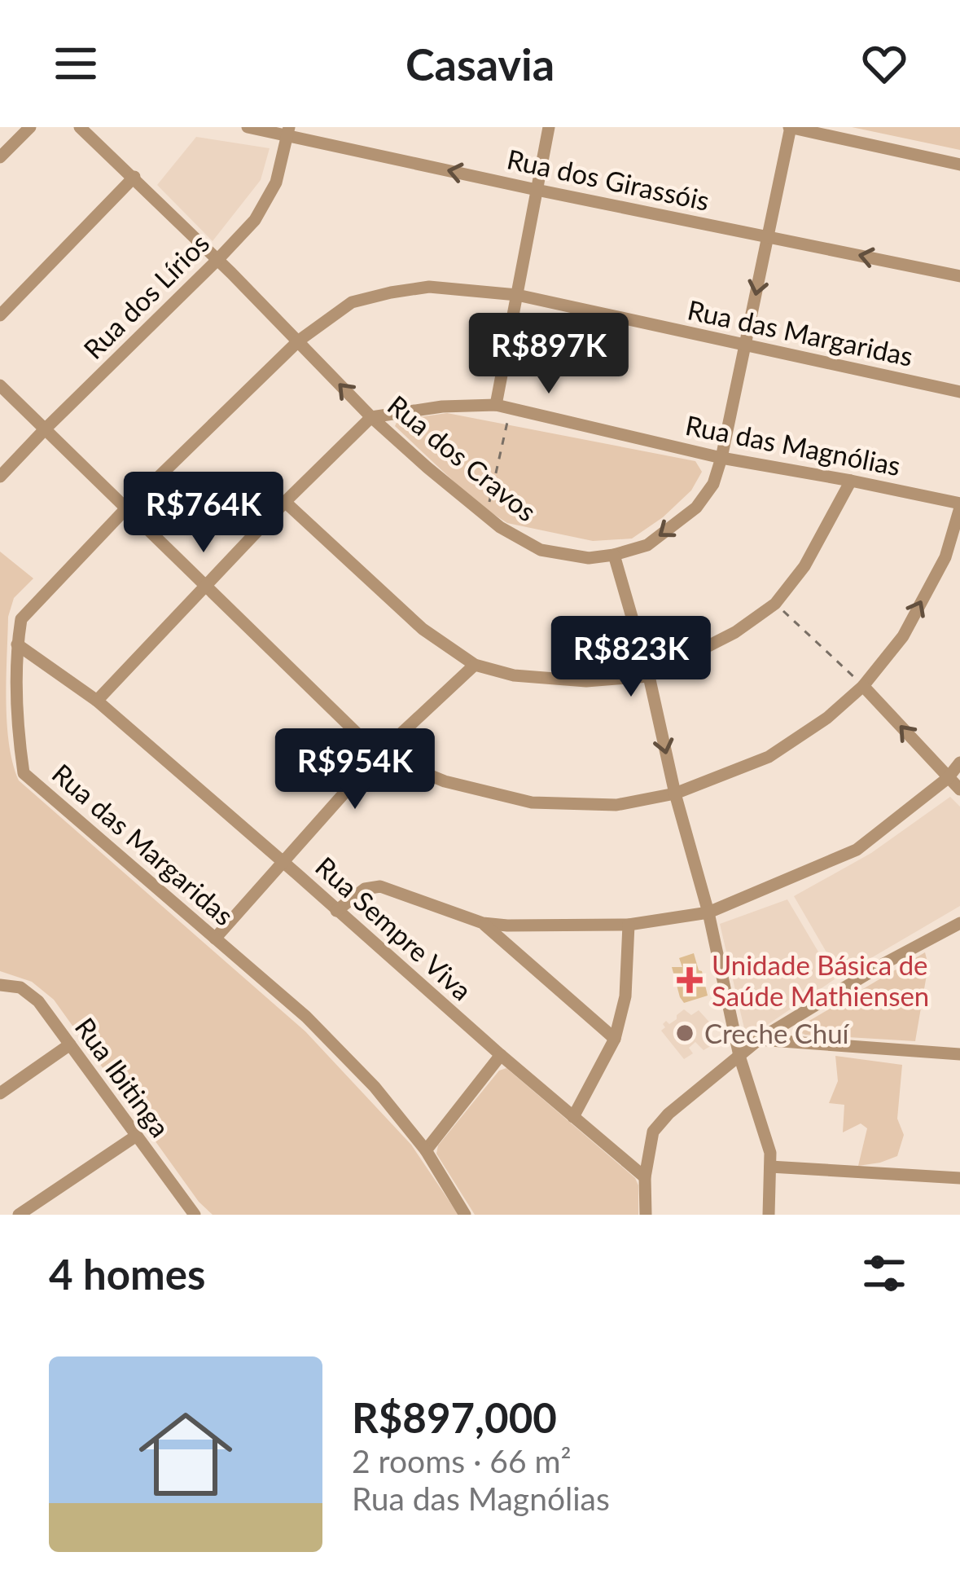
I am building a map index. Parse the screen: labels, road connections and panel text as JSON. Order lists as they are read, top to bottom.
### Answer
{
  "streets": {
    "street": [
      "Rua dos Girassóis",
      "Rua dos Lírios",
      "Rua das Margaridas",
      "Rua das Magnólias",
      "Rua dos Cravos",
      "Rua Sempre Viva",
      "Rua Ibitinga"
    ]
  },
  "crossings": [
    ["Rua dos Girassóis", "Rua dos Lírios"],
    ["Rua dos Girassóis", "Rua dos Cravos"],
    ["Rua dos Lírios", "Rua dos Cravos"],
    ["Rua das Margaridas", "Rua dos Cravos"],
    ["Rua das Margaridas", "Rua Sempre Viva"],
    ["Rua das Magnólias", "Rua dos Cravos"]
  ],
  "one_way": ["Rua dos Girassóis"],
  "places": {
    "health": ["Unidade Básica de Saúde Mathiensen"],
    "other": ["Creche Chuí"]
  },
  "page": {
    "header": "Casavia",
    "price": [
      "R$897K",
      "R$764K",
      "R$823K",
      "R$954K"
    ],
    "heading": "4 homes",
    "list": [
      {
        "name": "R$897,000",
        "note": "2 rooms · 66 m² · Rua das Magnólias"
      }
    ]
  }
}
